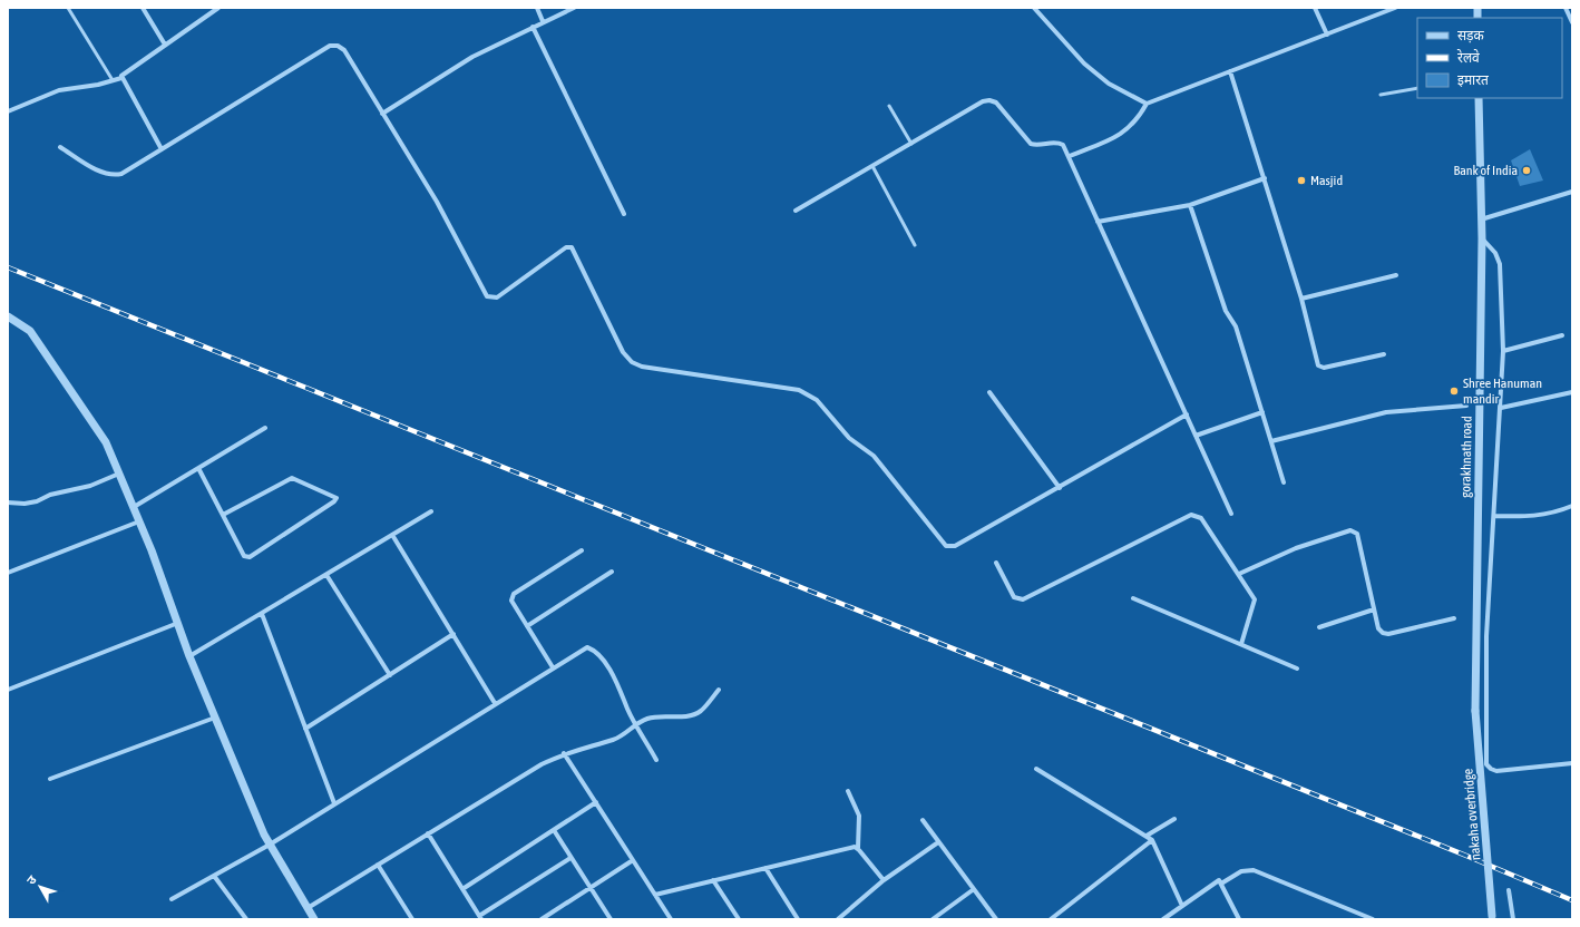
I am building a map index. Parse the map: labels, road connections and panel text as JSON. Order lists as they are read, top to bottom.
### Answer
{
  "streets": {
    "street": ["gorakhnath road", "nakaha overbridge"]
  },
  "crossings": [
    ["gorakhnath road", "nakaha overbridge"]
  ],
  "places": ["Bank of India", "Masjid", "Shree Hanuman mandir"],
  "legend": ["सड़क", "रेलवे", "इमारत"],
  "north": "top left"
}
